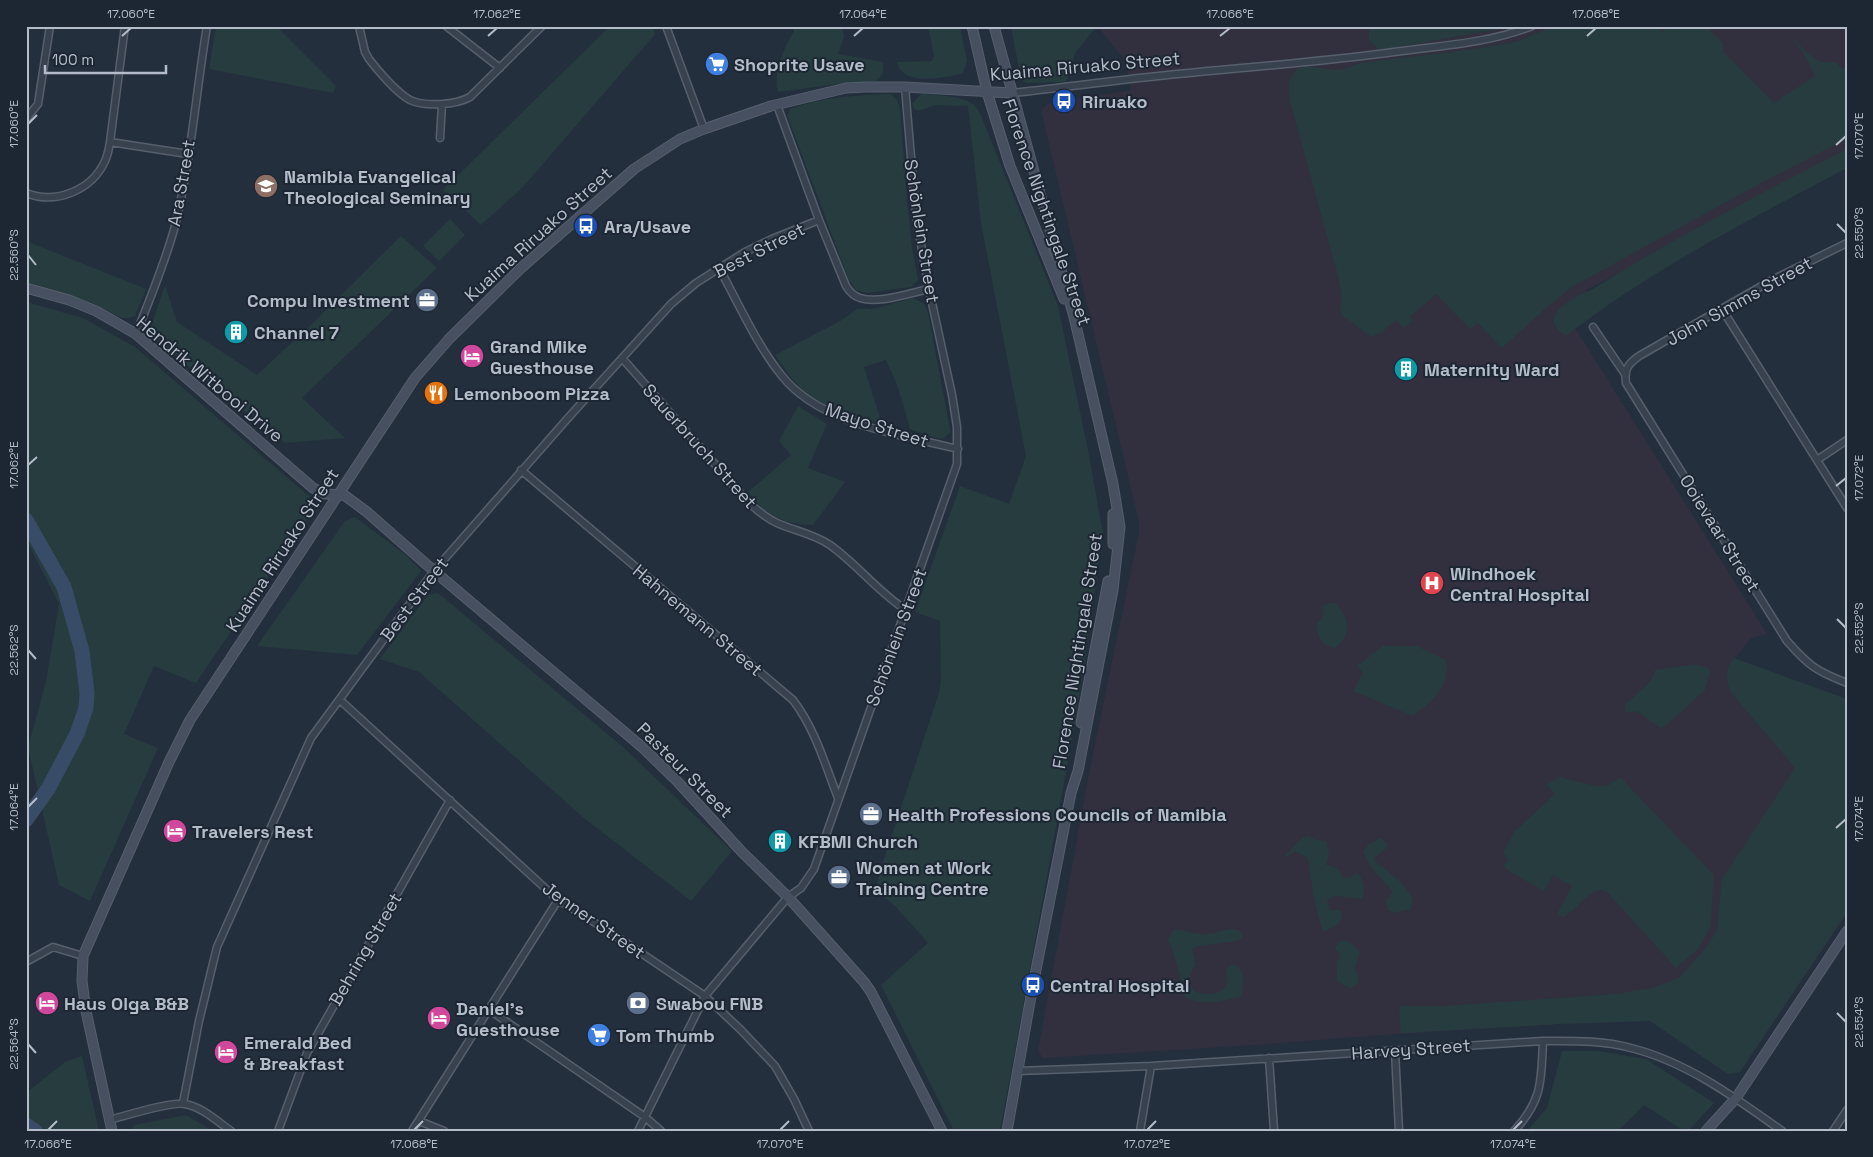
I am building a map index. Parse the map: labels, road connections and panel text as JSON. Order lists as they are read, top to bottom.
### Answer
{
  "streets": {
    "main road": [
      "Kuaima Riruako Street",
      "Florence Nightingale Street",
      "Hendrik Witbooi Drive",
      "Pasteur Street"
    ],
    "street": [
      "Ara Street",
      "Schönlein Street",
      "Best Street",
      "John Simms Street",
      "Mayo Street",
      "Sauerbruch Street",
      "Ooievaar Street",
      "Hahnemann Street",
      "Jenner Street",
      "Behring Street",
      "Harvey Street"
    ]
  },
  "crossings": [
    ["Kuaima Riruako Street", "Florence Nightingale Street"],
    ["Kuaima Riruako Street", "Schönlein Street"],
    ["Kuaima Riruako Street", "Hendrik Witbooi Drive"],
    ["Kuaima Riruako Street", "Pasteur Street"],
    ["Ara Street", "Hendrik Witbooi Drive"],
    ["Florence Nightingale Street", "Harvey Street"],
    ["Schönlein Street", "Mayo Street"],
    ["Schönlein Street", "Sauerbruch Street"],
    ["Schönlein Street", "Hahnemann Street"],
    ["Schönlein Street", "Pasteur Street"],
    ["Schönlein Street", "Jenner Street"],
    ["Best Street", "Mayo Street"],
    ["Best Street", "Sauerbruch Street"],
    ["Best Street", "Hahnemann Street"],
    ["Best Street", "Pasteur Street"],
    ["Best Street", "Jenner Street"],
    ["John Simms Street", "Ooievaar Street"],
    ["Hendrik Witbooi Drive", "Pasteur Street"],
    ["Jenner Street", "Behring Street"]
  ],
  "places": {
    "supermarket": ["Shoprite Usave", "Tom Thumb"],
    "bus stop": ["Riruako", "Ara/Usave", "Central Hospital"],
    "school or university": ["Namibia Evangelical Theological Seminary"],
    "office": ["Compu Investment", "Health Professions Councils of Namibia", "Women at Work Training Centre"],
    "building": ["Channel 7", "Maternity Ward", "KFBMI Church"],
    "hotel": [
      "Grand Mike Guesthouse",
      "Travelers Rest",
      "Haus Olga B&B",
      "Daniel's Guesthouse",
      "Emerald Bed & Breakfast"
    ],
    "restaurant": ["Lemonboom Pizza"],
    "hospital": ["Windhoek Central Hospital"],
    "bank": ["Swabou FNB"]
  },
  "scale_bar": "100 m",
  "coordinates": [
    "17.060°E",
    "17.062°E",
    "17.064°E",
    "17.066°E",
    "17.068°E",
    "17.070°E",
    "22.550°S",
    "22.560°S",
    "17.072°E",
    "22.552°S",
    "22.562°S",
    "17.074°E",
    "22.554°S",
    "22.564°S"
  ]
}
